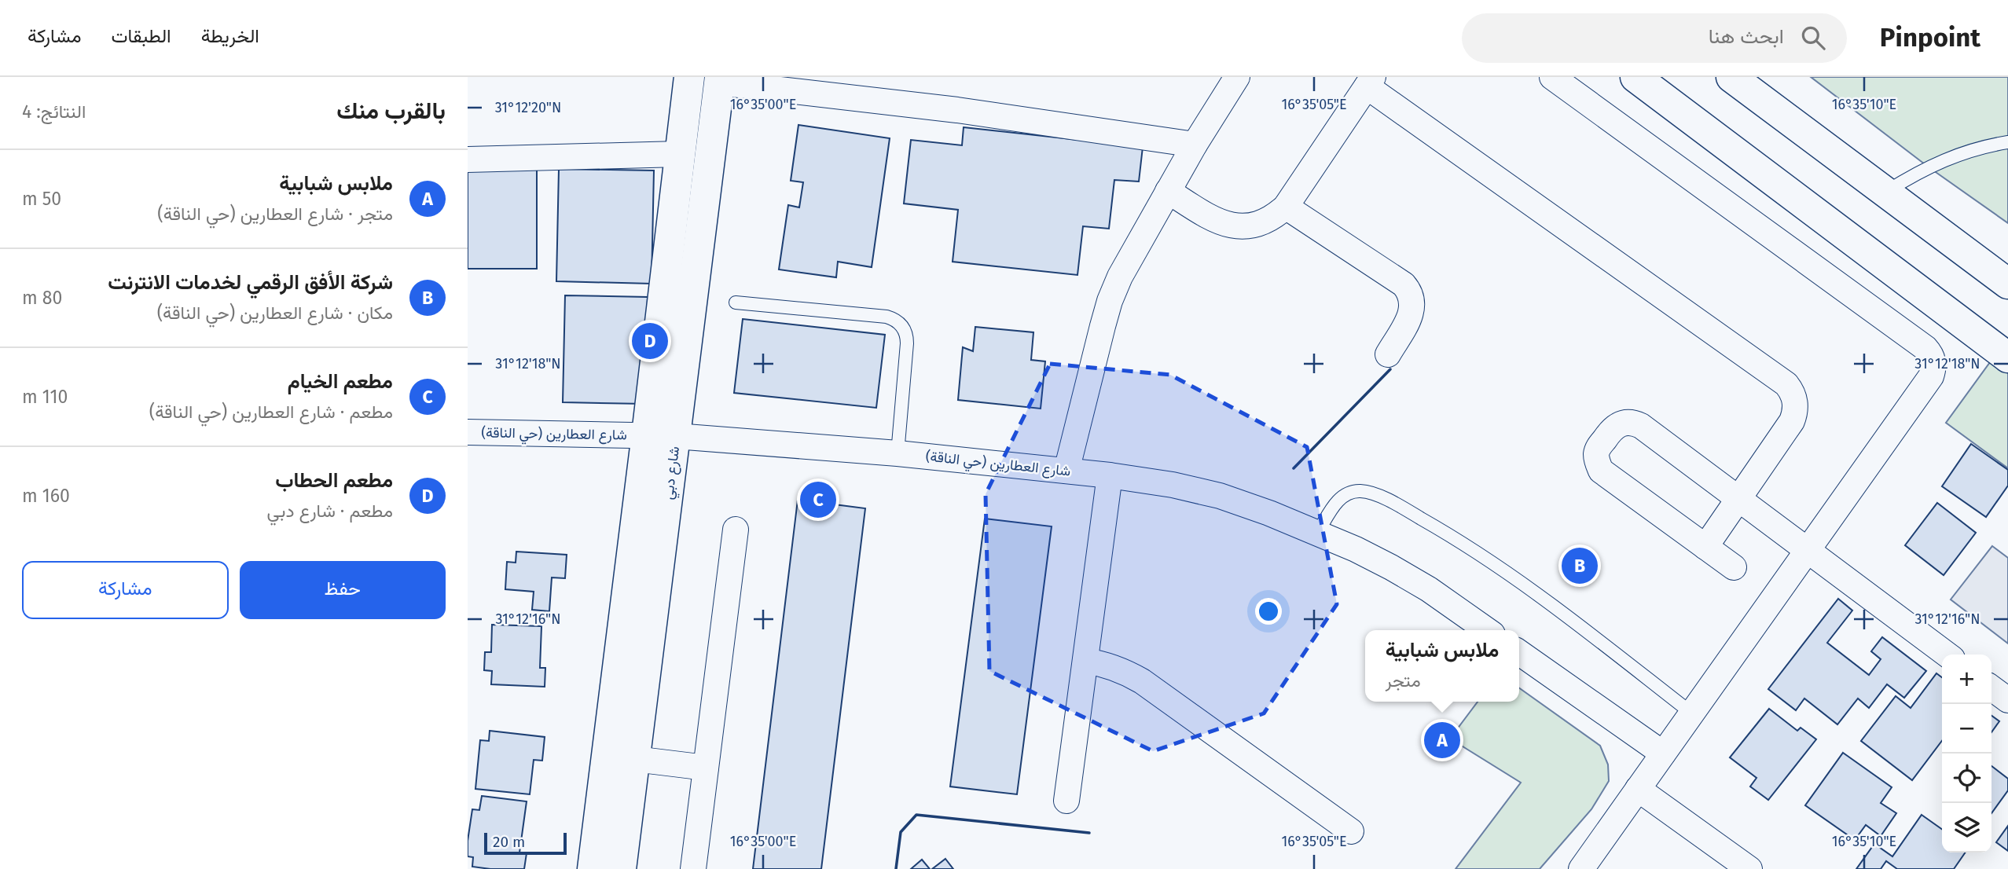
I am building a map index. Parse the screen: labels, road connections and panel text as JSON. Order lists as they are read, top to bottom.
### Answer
{
  "streets": {
    "main road": ["شارع دبي"],
    "street": ["شارع العطارين (حي الناقة)"]
  },
  "crossings": [
    ["شارع العطارين (حي الناقة)", "شارع دبي"]
  ],
  "scale_bar": "20 m",
  "page": {
    "header": "Pinpoint",
    "search": "ابحث هنا",
    "nav": ["الخريطة", "الطبقات", "مشاركة"],
    "heading": ["بالقرب منك", "النتائج: 4"],
    "list": [
      {
        "mark": "A",
        "name": "ملابس شبابية",
        "note": "متجر · شارع العطارين (حي الناقة)",
        "value": "50 m"
      },
      {
        "mark": "B",
        "name": "شركة الأفق الرقمي لخدمات الانترنت",
        "note": "مكان · شارع العطارين (حي الناقة)",
        "value": "80 m"
      },
      {
        "mark": "C",
        "name": "مطعم الخيام",
        "note": "مطعم · شارع العطارين (حي الناقة)",
        "value": "110 m"
      },
      {
        "mark": "D",
        "name": "مطعم الحطاب",
        "note": "مطعم · شارع دبي",
        "value": "160 m"
      }
    ],
    "pins": [
      "D",
      "C",
      "B",
      "A"
    ],
    "buttons": ["حفظ", "مشاركة"],
    "popup": ["ملابس شبابية", "متجر"],
    "map_buttons": ["+", "−"],
    "scale": "20 m"
  },
  "coordinates": [
    "16°35'00\"E",
    "16°35'05\"E",
    "16°35'10\"E",
    "31°12'20\"N",
    "31°12'18\"N",
    "31°12'16\"N"
  ]
}
